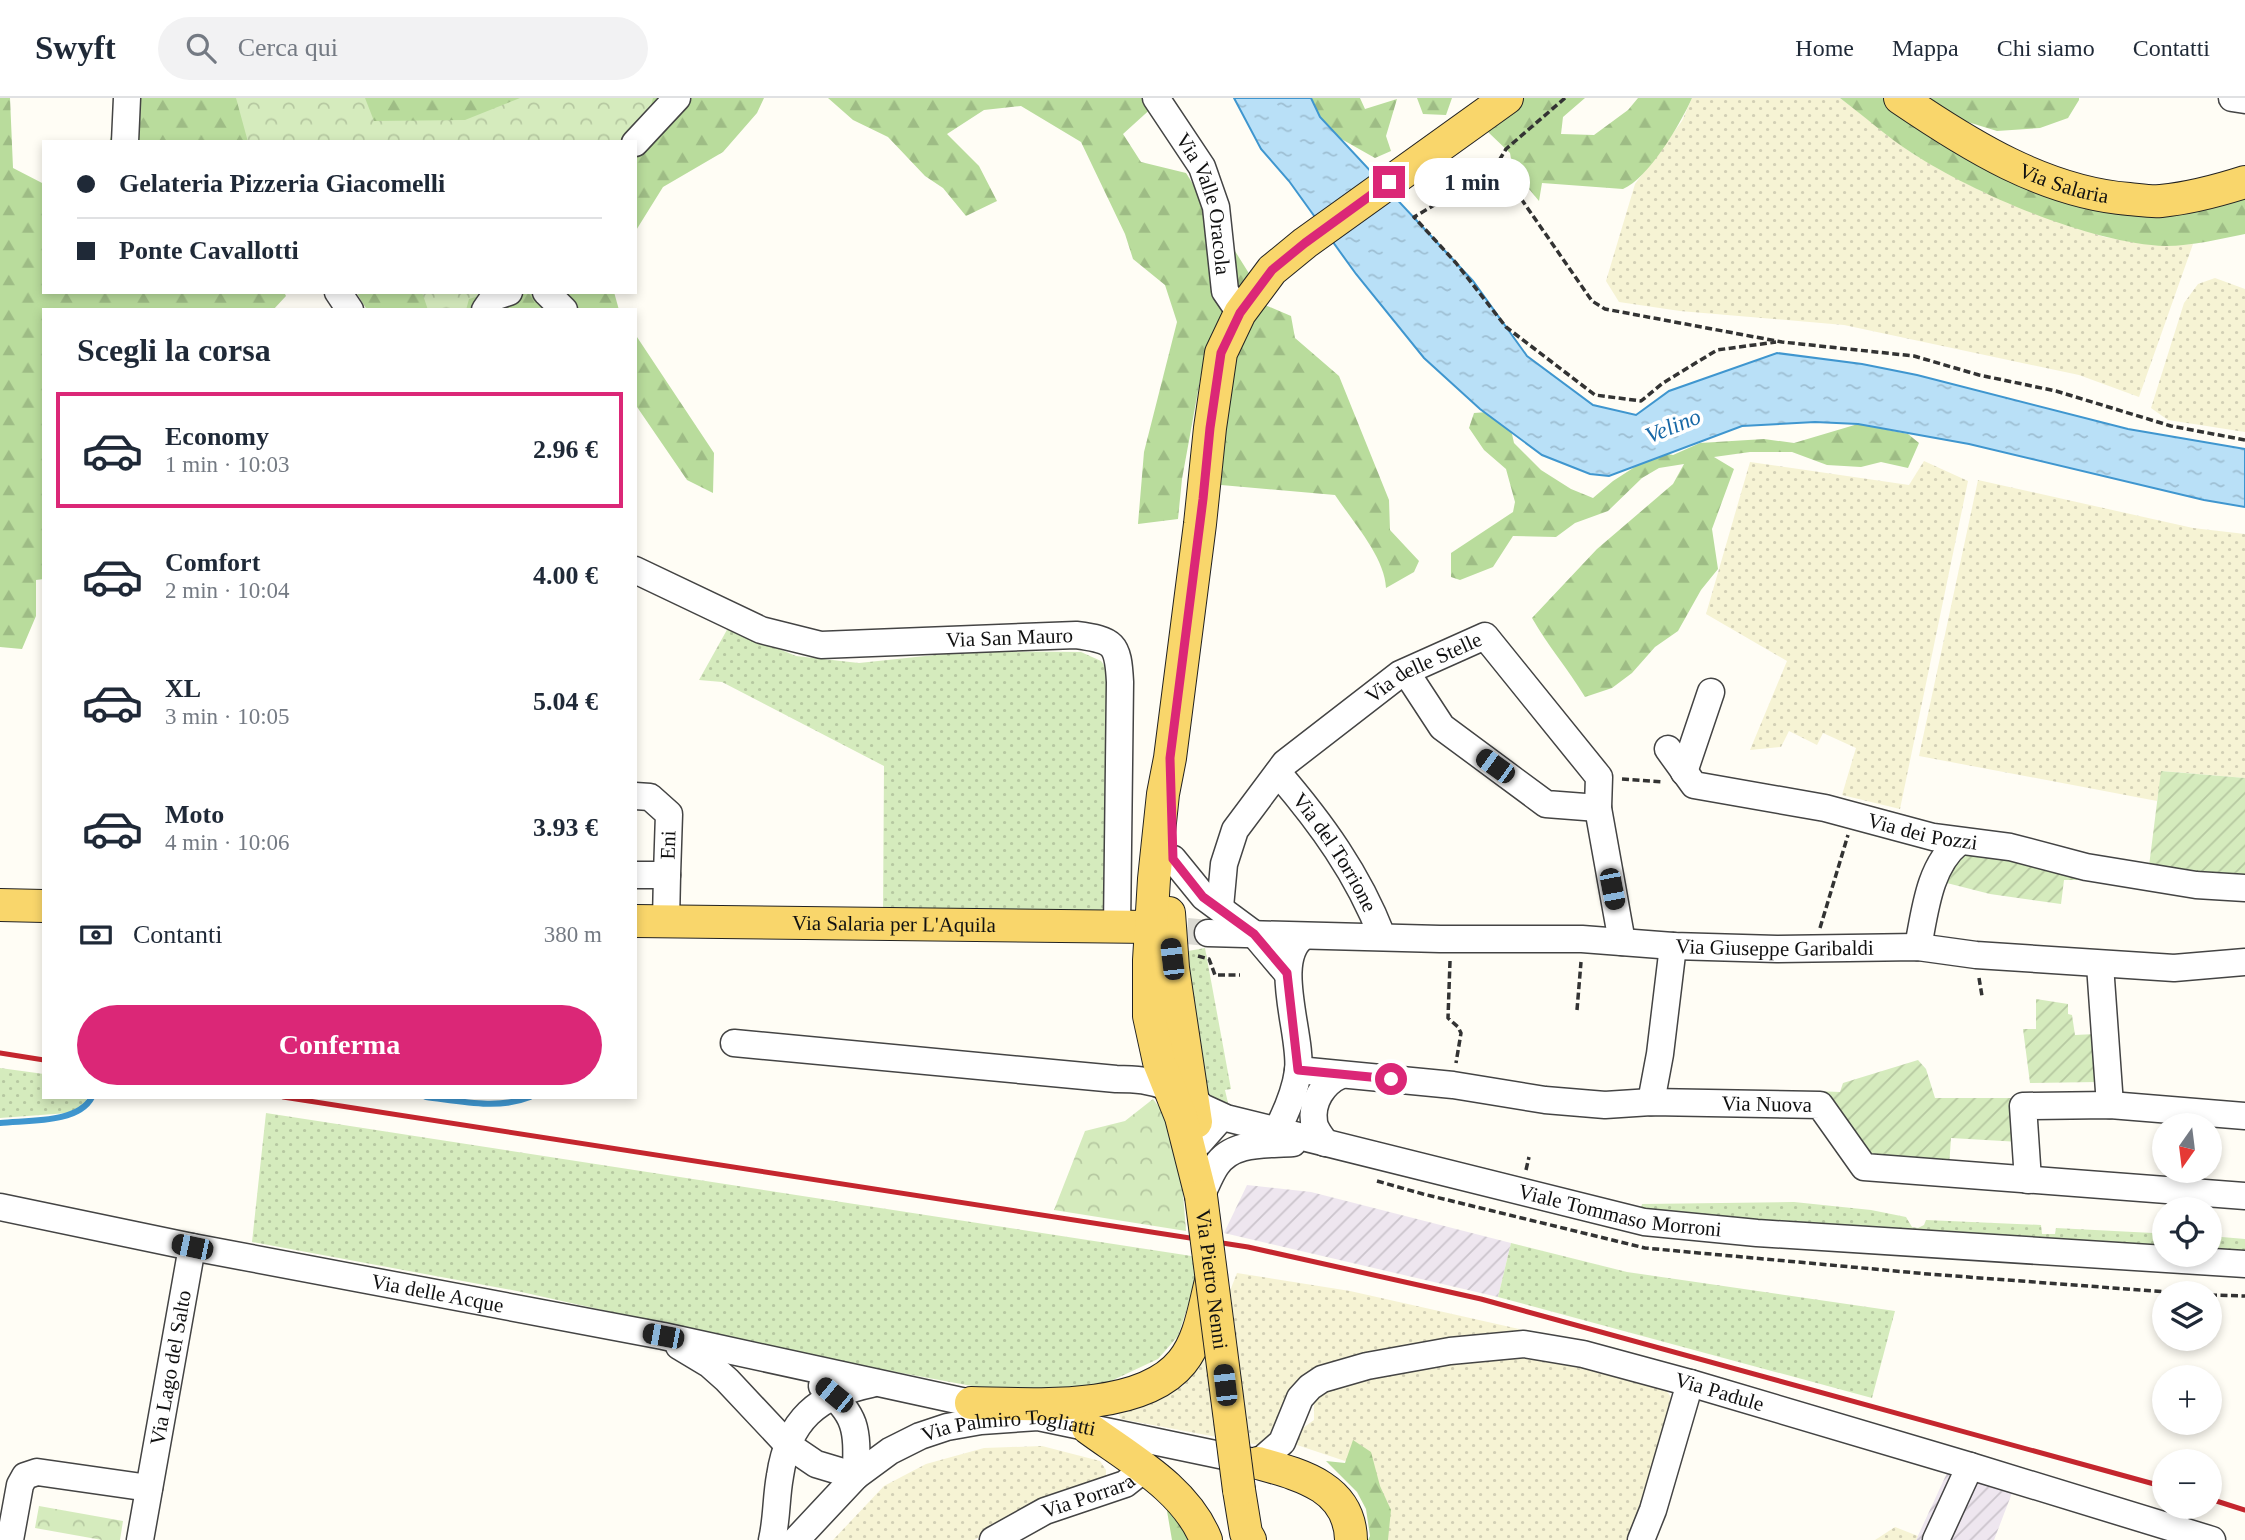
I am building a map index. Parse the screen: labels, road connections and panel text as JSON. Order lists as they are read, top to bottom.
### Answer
{
  "streets": {
    "main road": ["Via Salaria", "Via Salaria per L'Aquila", "Via Pietro Nenni"],
    "street": [
      "Via Valle Oracola",
      "Via San Mauro",
      "Via delle Stelle",
      "Via dei Pozzi",
      "Eni",
      "Via del Torrione",
      "Via Giuseppe Garibaldi",
      "Via Nuova",
      "Viale Tommaso Morroni",
      "Via delle Acque",
      "Via Lago del Salto",
      "Via Padule",
      "Via Palmiro Togliatti",
      "Via Porrara"
    ]
  },
  "crossings": [
    ["Via San Mauro", "Via Salaria per L'Aquila"],
    ["Via delle Stelle", "Via del Torrione"],
    ["Via del Torrione", "Via Giuseppe Garibaldi"],
    ["Via Salaria per L'Aquila", "Via Giuseppe Garibaldi"],
    ["Via delle Acque", "Via Lago del Salto"],
    ["Via delle Acque", "Via Palmiro Togliatti"],
    ["Via Padule", "Via Palmiro Togliatti"]
  ],
  "water": ["Velino"],
  "north": "bottom",
  "page": {
    "header": "Swyft",
    "search": "Cerca qui",
    "nav": [
      "Home",
      "Mappa",
      "Chi siamo",
      "Contatti"
    ],
    "banner": ["Gelateria Pizzeria Giacomelli", "Ponte Cavallotti"],
    "bubble": "1 min",
    "heading": "Scegli la corsa",
    "list": [
      {
        "name": "Economy",
        "note": "1 min · 10:03",
        "value": "2.96 €"
      },
      {
        "name": "Comfort",
        "note": "2 min · 10:04",
        "value": "4.00 €"
      },
      {
        "name": "XL",
        "note": "3 min · 10:05",
        "value": "5.04 €"
      },
      {
        "name": "Moto",
        "note": "4 min · 10:06",
        "value": "3.93 €"
      }
    ],
    "pay": ["Contanti", "380 m"],
    "buttons": "Conferma",
    "map_buttons": ["+", "−"]
  }
}
